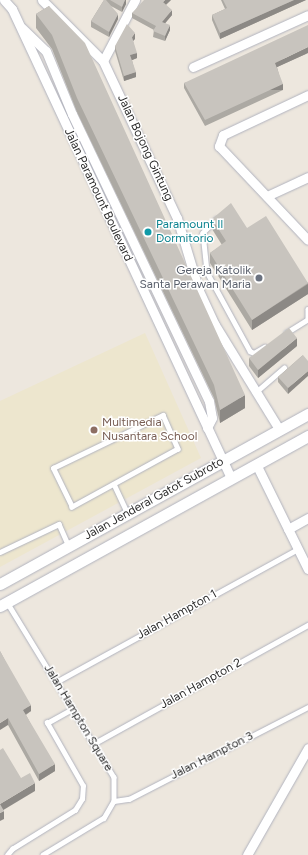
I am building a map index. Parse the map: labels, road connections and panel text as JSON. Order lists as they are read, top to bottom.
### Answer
{
  "streets": {
    "street": ["Jalan Bojong Gintung", "Jalan Paramount Boulevard", "Jalan Jenderal Gatot Subroto"],
    "lane": [
      "Jalan Hampton 1",
      "Jalan Hampton 2",
      "Jalan Hampton Square",
      "Jalan Hampton 3"
    ]
  },
  "crossings": [
    ["Jalan Bojong Gintung", "Jalan Jenderal Gatot Subroto"],
    ["Jalan Paramount Boulevard", "Jalan Jenderal Gatot Subroto"],
    ["Jalan Jenderal Gatot Subroto", "Jalan Hampton Square"],
    ["Jalan Hampton 1", "Jalan Hampton Square"],
    ["Jalan Hampton 2", "Jalan Hampton Square"],
    ["Jalan Hampton Square", "Jalan Hampton 3"]
  ],
  "places": ["Paramount Il Dormitorio", "Gereja Katolik Santa Perawan Maria", "Multimedia Nusantara School"]
}
